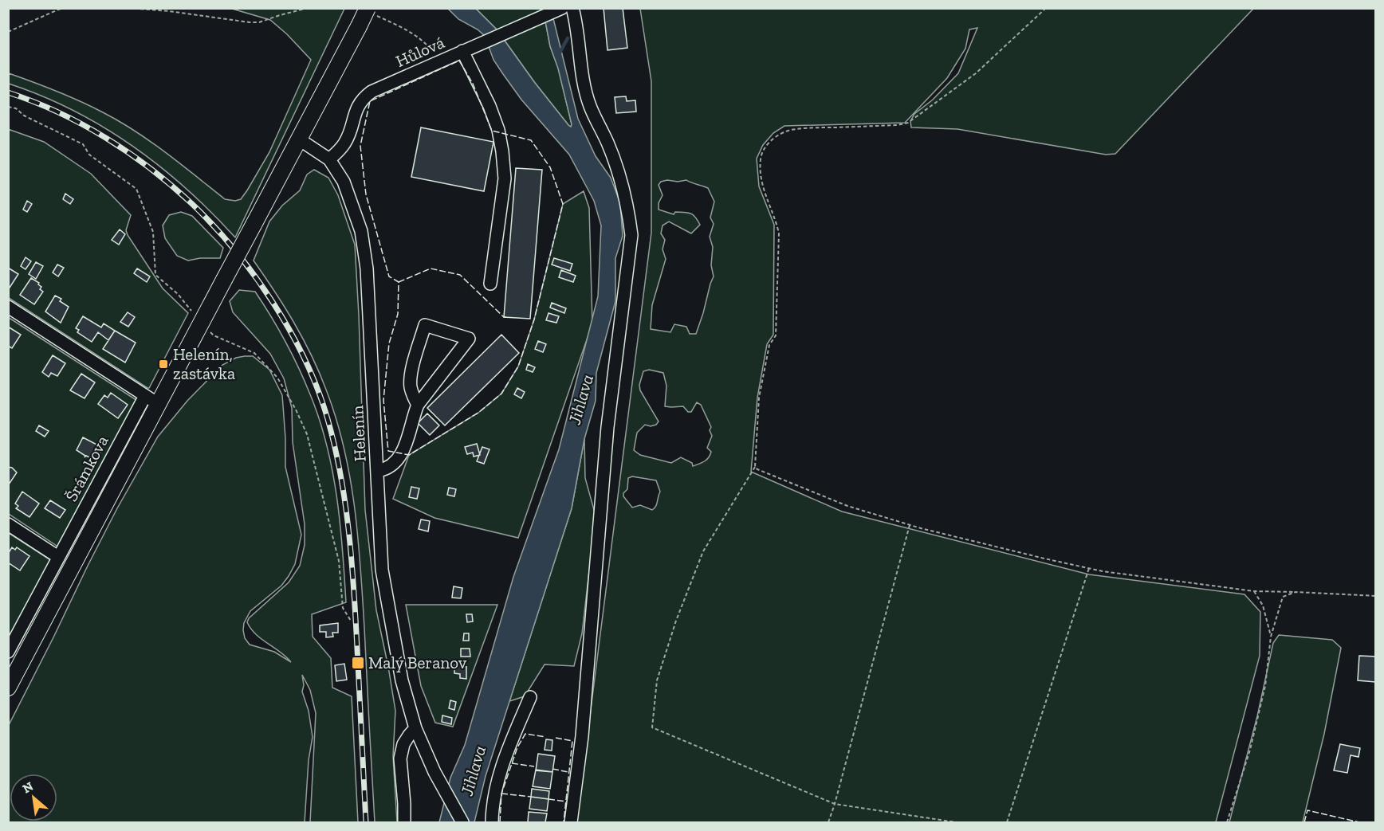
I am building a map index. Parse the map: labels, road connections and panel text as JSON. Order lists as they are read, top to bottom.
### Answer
{
  "streets": {
    "street": ["Hůlová", "Helenín", "Šrámkova"]
  },
  "crossings": [
    ["Hůlová", "Helenín"]
  ],
  "water": ["Jihlava"],
  "places": {
    "transit": ["Helenín, zastávka", "Malý Beranov"]
  },
  "north": "top left"
}
